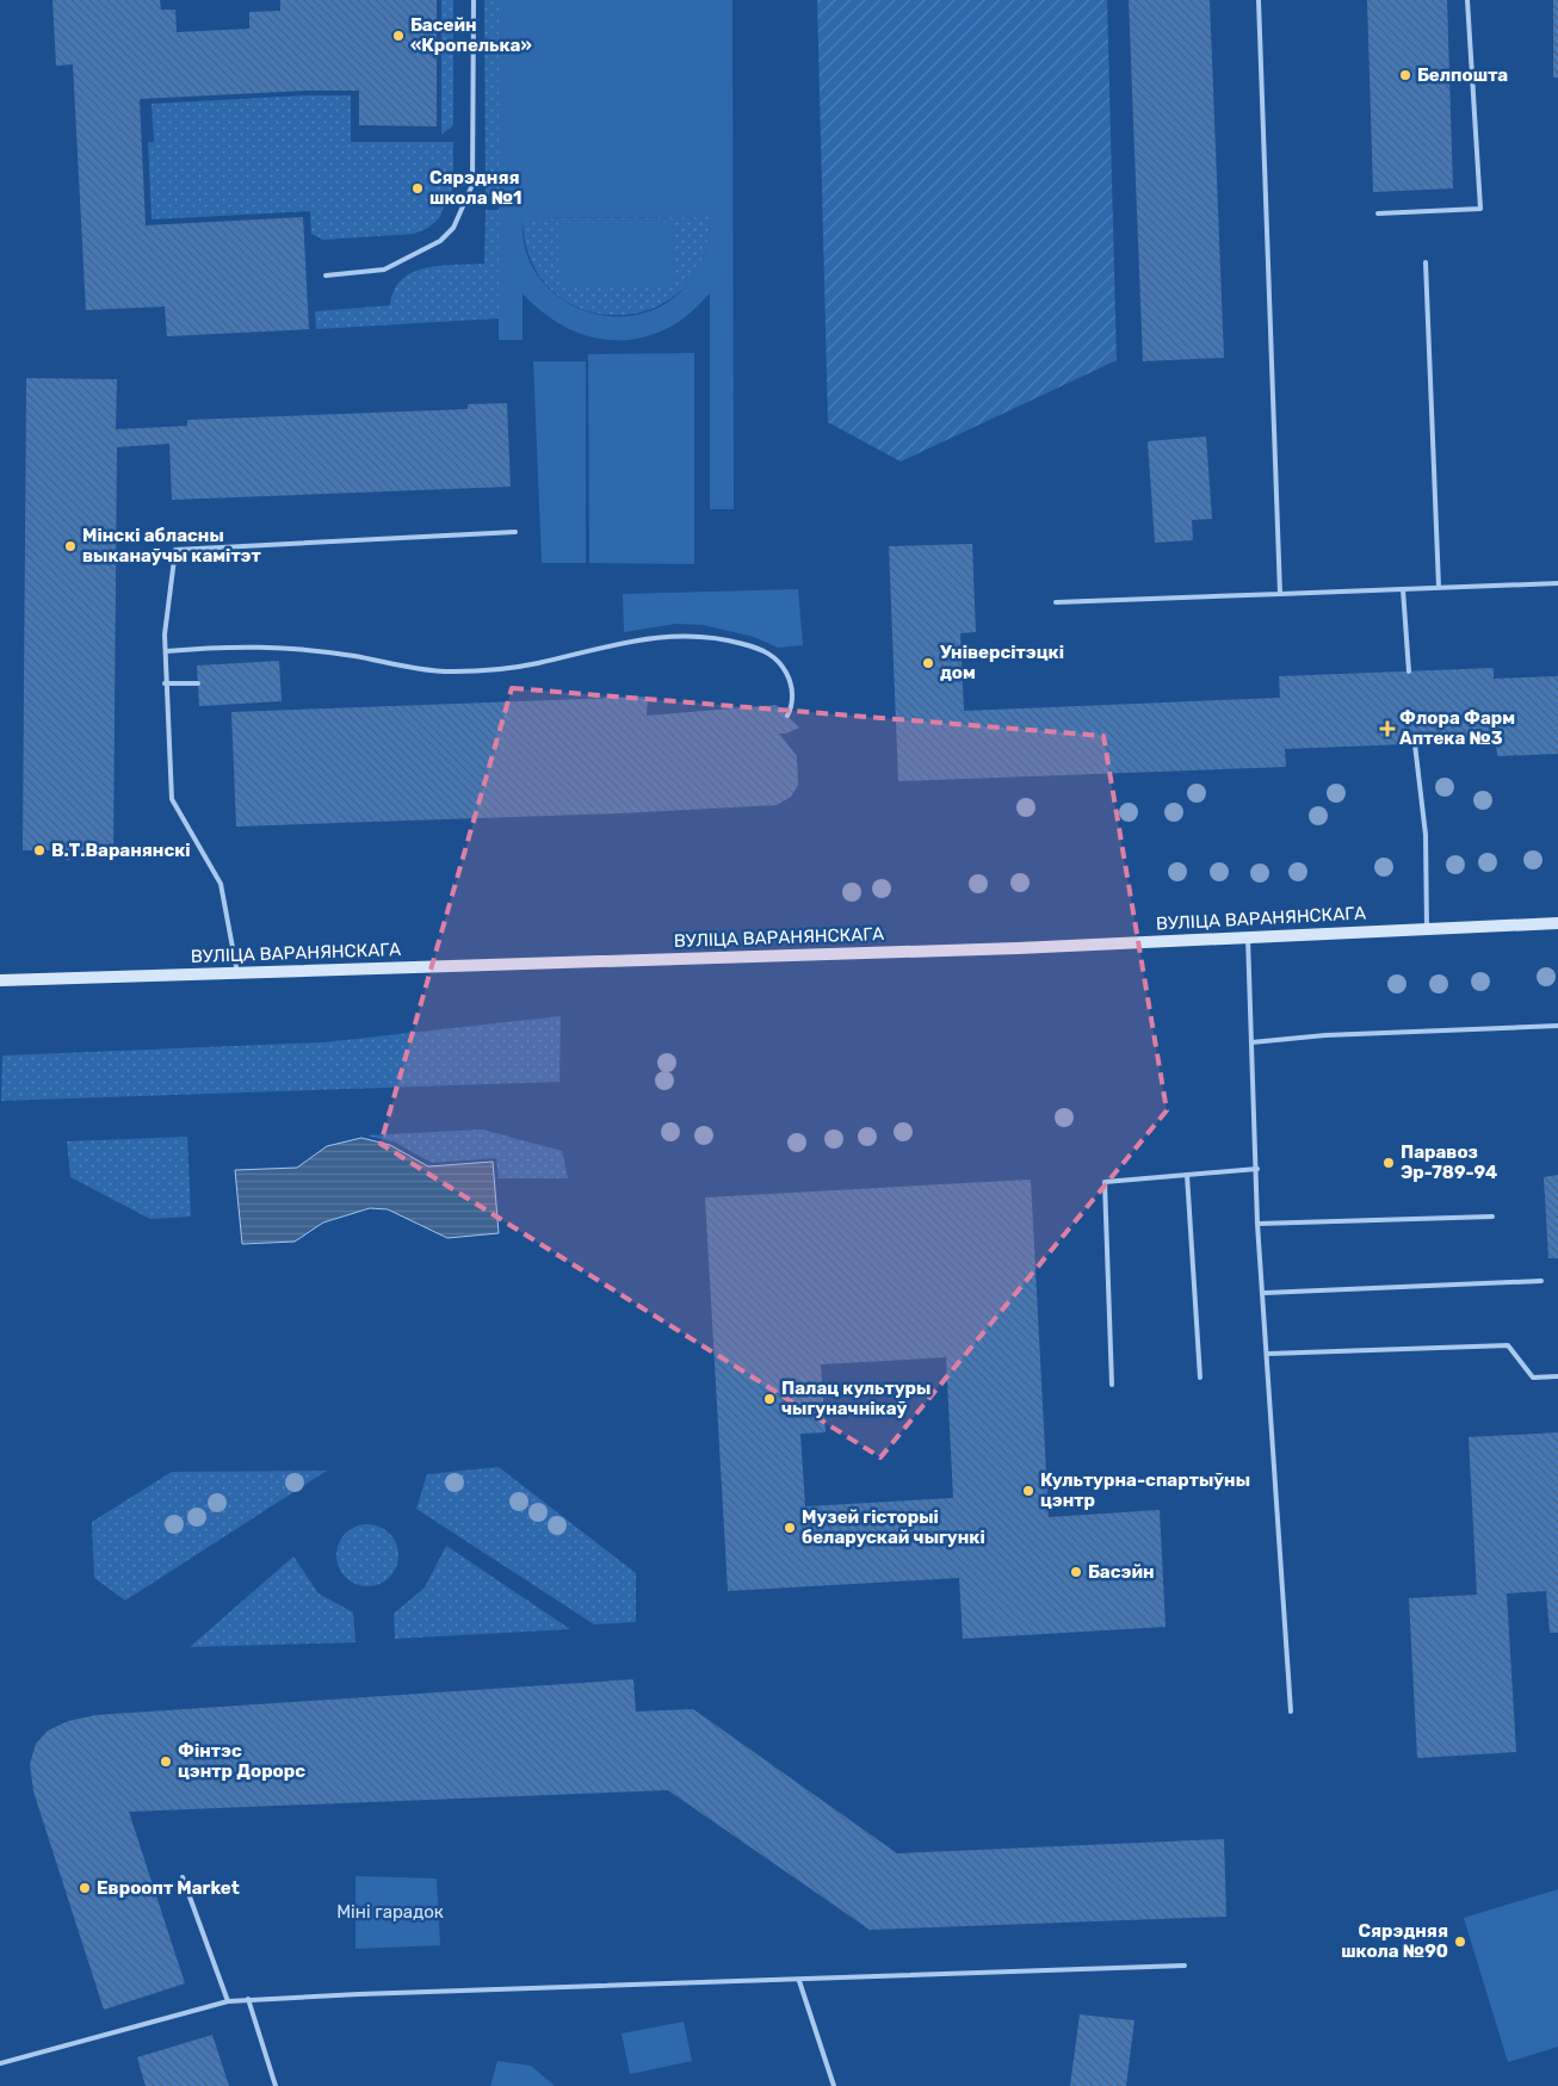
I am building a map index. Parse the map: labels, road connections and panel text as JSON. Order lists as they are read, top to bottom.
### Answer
{
  "streets": {
    "main road": ["ВУЛІЦА ВАРАНЯНСКАГА"]
  },
  "parks": ["Міні гарадок"],
  "places": {
    "other": [
      "Басейн «Кропелька»",
      "Белпошта",
      "Сярэдняя школа №1",
      "Мінскі абласны выканаўчы камітэт",
      "Універсітэцкі дом",
      "В.Т.Варанянскі",
      "Паравоз Эр-789-94",
      "Палац культуры чыгуначнікаў",
      "Культурна-спартыўны цэнтр",
      "Музей гісторыі беларускай чыгункі",
      "Басэйн",
      "Фінтэс цэнтр Дорорс",
      "Евроопт Market",
      "Сярэдняя школа №90"
    ],
    "health": ["Флора Фарм Аптека №3"]
  }
}
